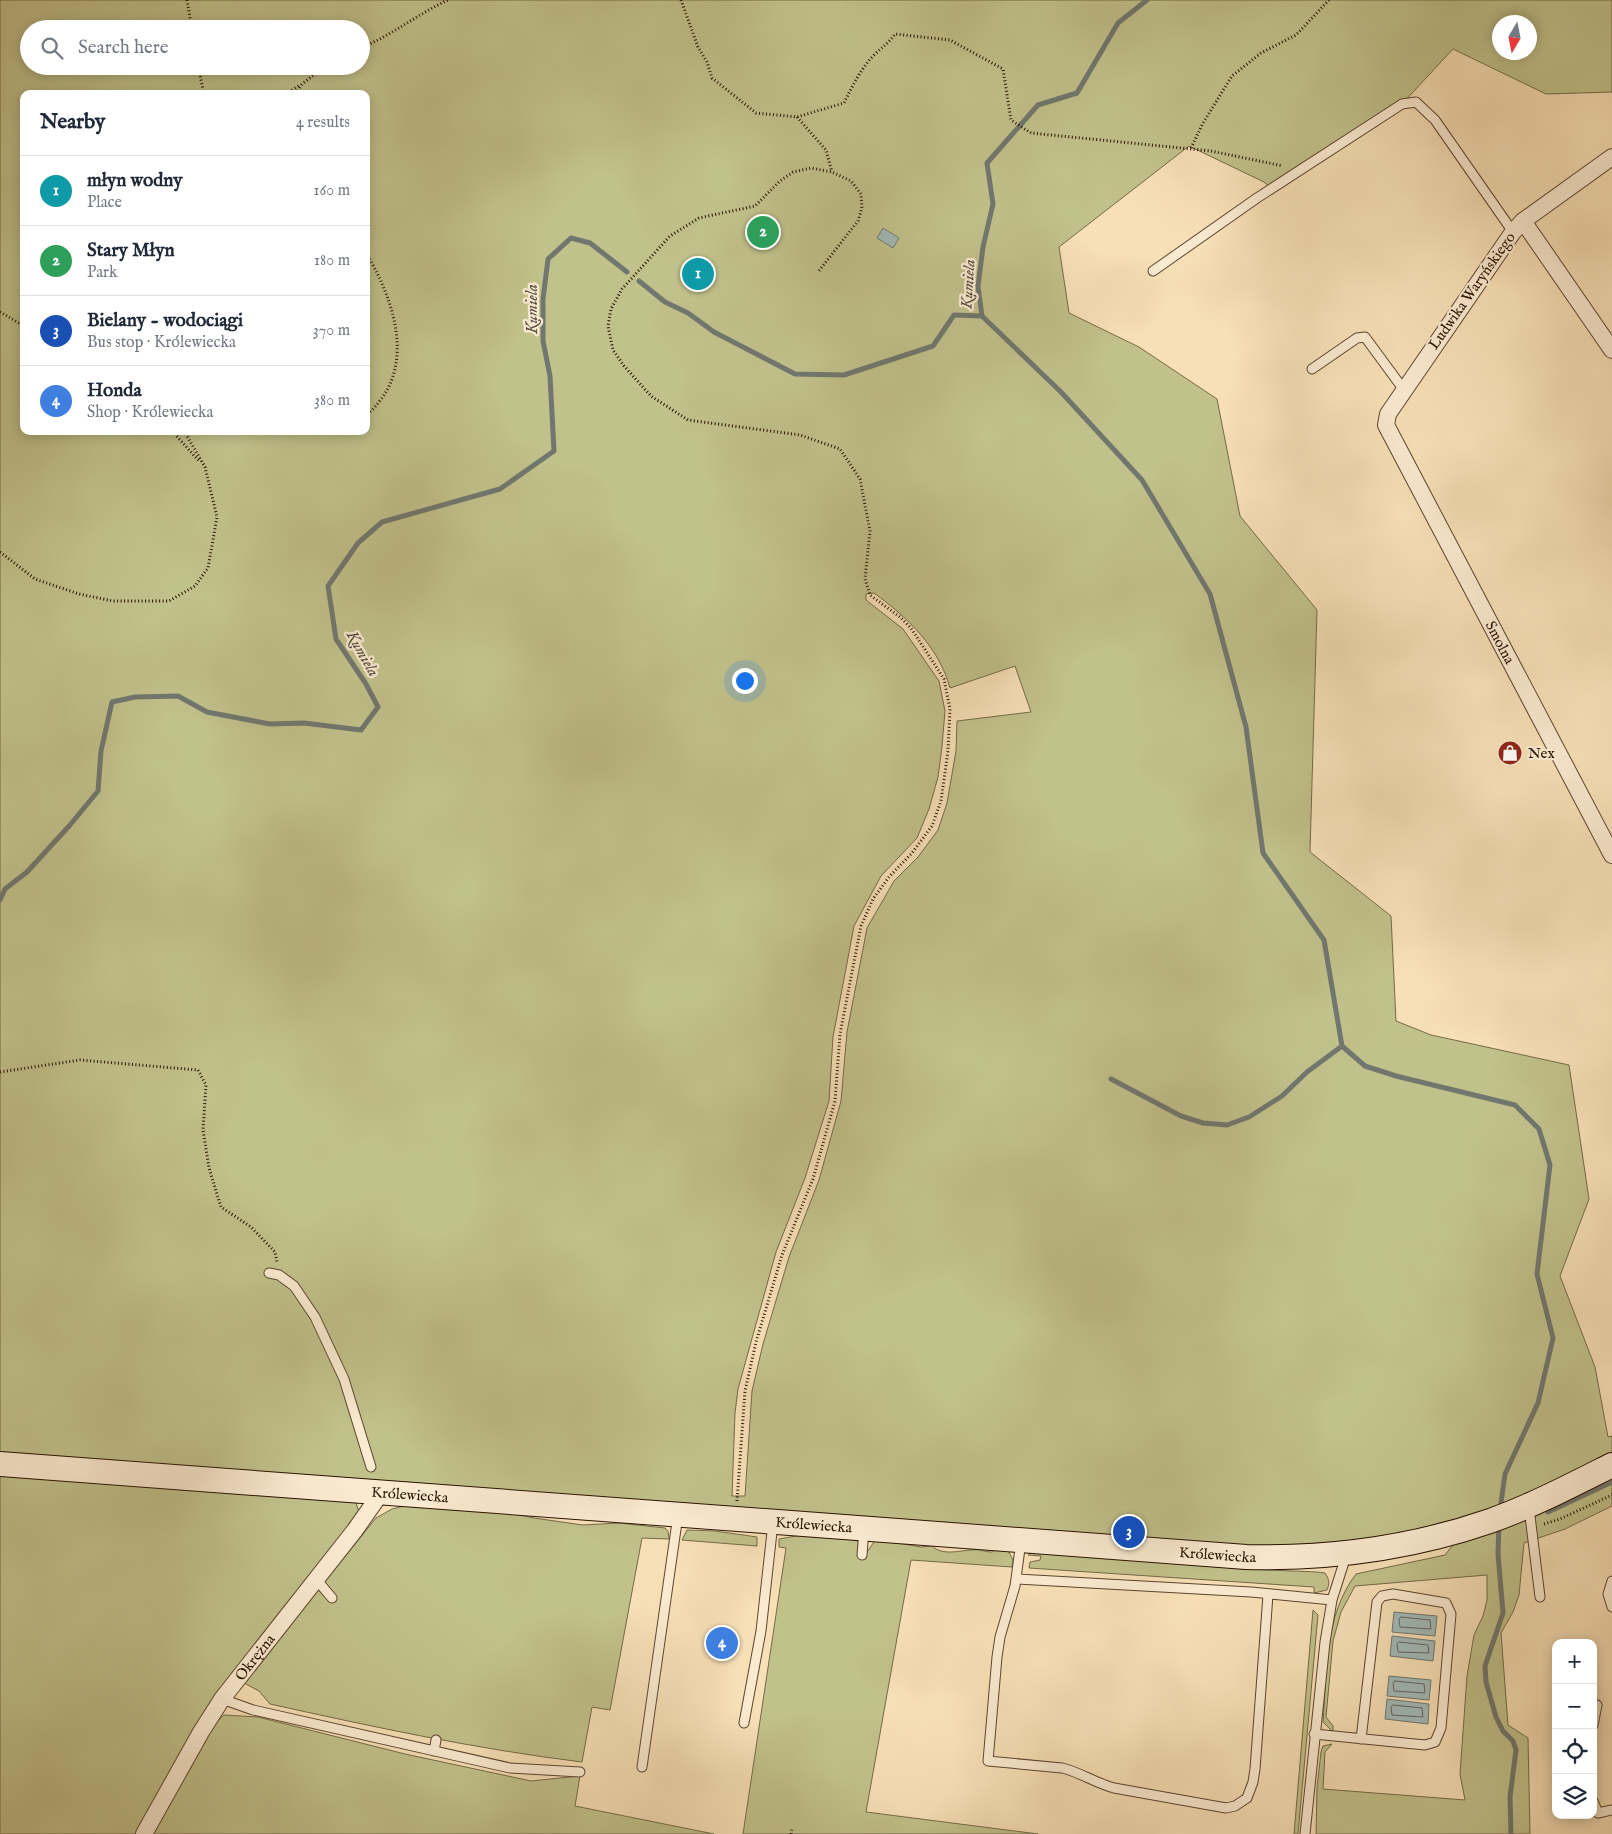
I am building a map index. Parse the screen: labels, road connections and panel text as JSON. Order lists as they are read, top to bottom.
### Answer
{
  "streets": {
    "main road": ["Królewiecka"],
    "street": ["Ludwika Waryńskiego", "Smolna", "Okrężna"]
  },
  "crossings": [
    ["Ludwika Waryńskiego", "Smolna"],
    ["Królewiecka", "Okrężna"]
  ],
  "water": ["Kumiela"],
  "places": {
    "shop": ["Nex"]
  },
  "north": "bottom",
  "page": {
    "search": "Search here",
    "heading": ["Nearby", "4 results"],
    "list": [
      {
        "mark": "1",
        "name": "młyn wodny",
        "note": "Place",
        "value": "160 m"
      },
      {
        "mark": "2",
        "name": "Stary Młyn",
        "note": "Park",
        "value": "180 m"
      },
      {
        "mark": "3",
        "name": "Bielany - wodociągi",
        "note": "Bus stop · Królewiecka",
        "value": "370 m"
      },
      {
        "mark": "4",
        "name": "Honda",
        "note": "Shop · Królewiecka",
        "value": "380 m"
      }
    ],
    "pins": [
      "2",
      "1",
      "3",
      "4"
    ],
    "map_buttons": ["+", "−"]
  }
}
